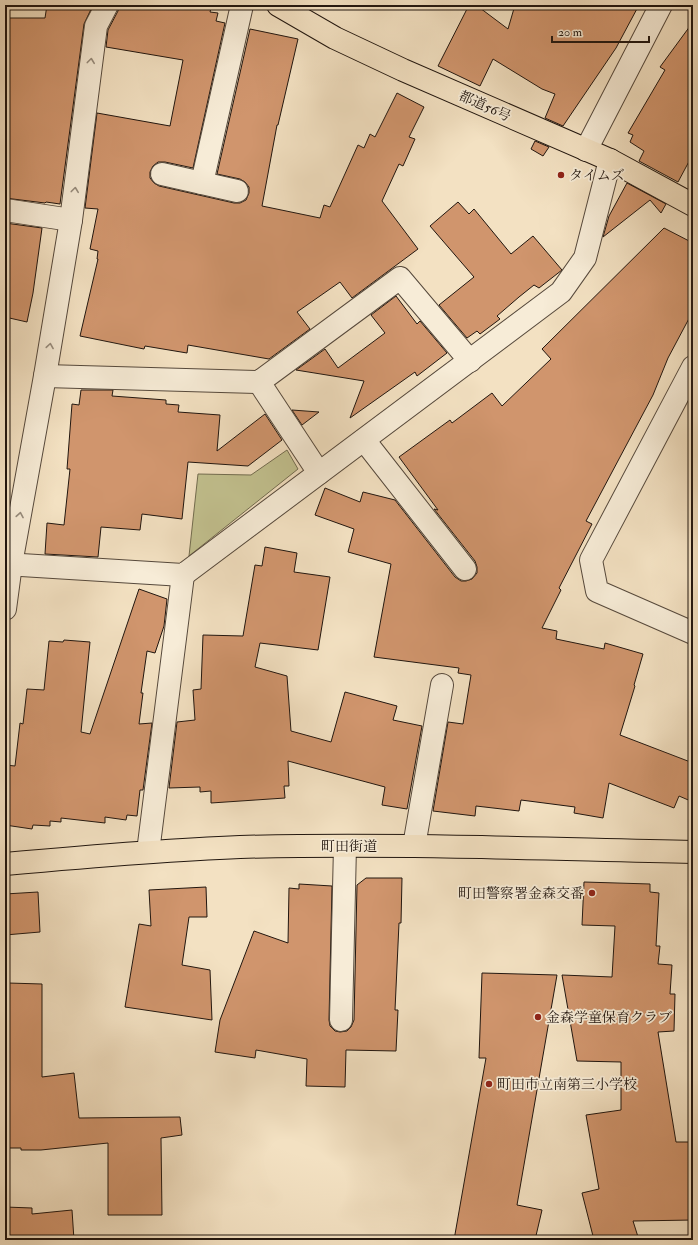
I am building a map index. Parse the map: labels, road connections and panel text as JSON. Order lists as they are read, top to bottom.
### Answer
{
  "streets": {
    "main road": ["都道56号", "町田街道"]
  },
  "places": [
    "タイムズ",
    "町田警察署金森交番",
    "金森学童保育クラブ",
    "町田市立南第三小学校"
  ],
  "scale_bar": "20 m"
}
